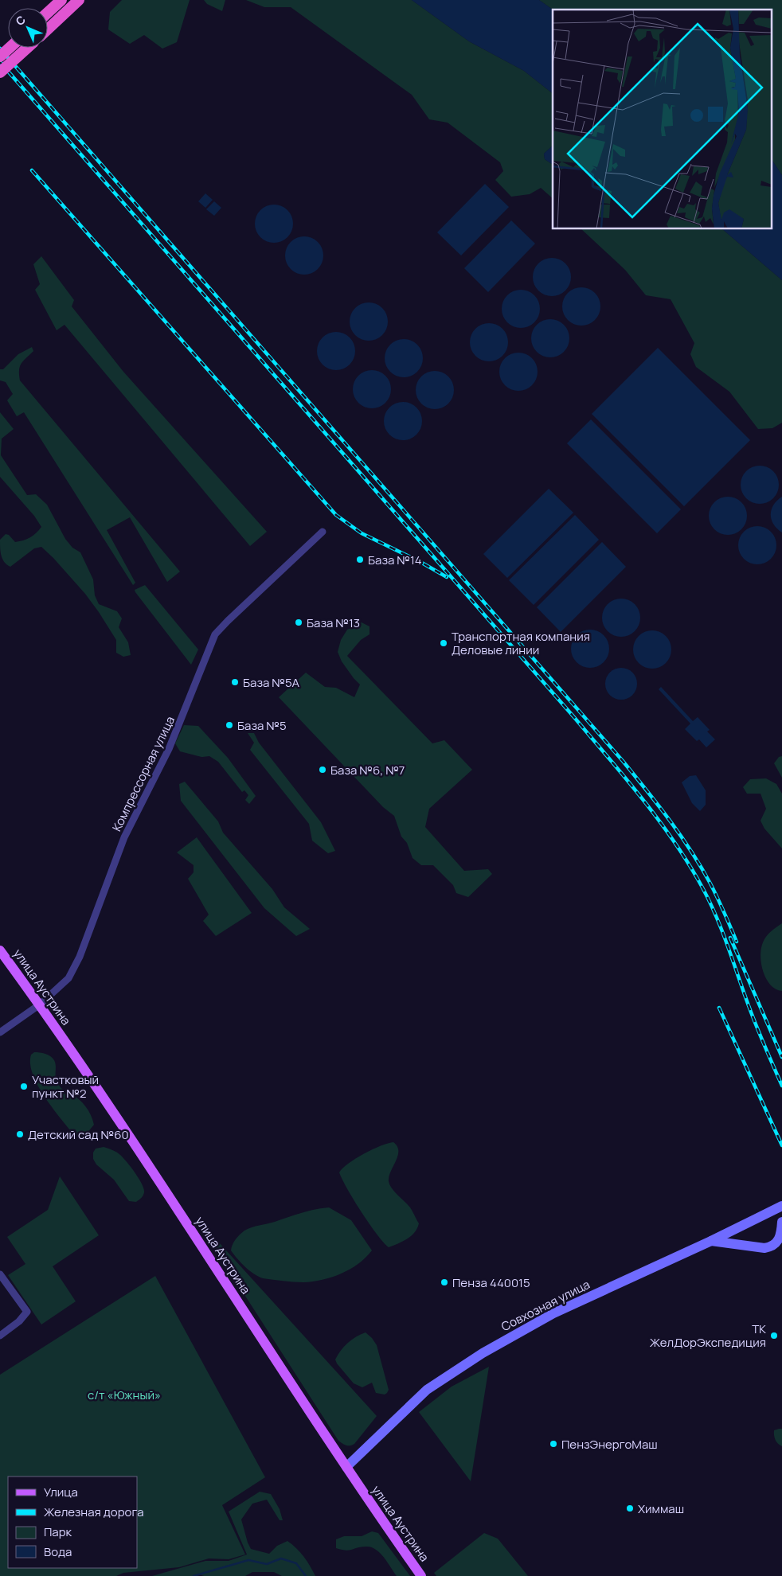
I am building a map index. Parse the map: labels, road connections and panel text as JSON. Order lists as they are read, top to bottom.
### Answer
{
  "streets": {
    "main road": ["улица Аустрина", "Совхозная улица"],
    "street": ["Компрессорная улица"]
  },
  "crossings": [
    ["Компрессорная улица", "улица Аустрина"],
    ["улица Аустрина", "Совхозная улица"]
  ],
  "parks": ["с/т «Южный»"],
  "places": [
    "База №14",
    "База №13",
    "Транспортная компания Деловые линии",
    "База №5А",
    "База №5",
    "База №6, №7",
    "Участковый пункт №2",
    "Детский сад №60",
    "Пенза 440015",
    "ТК ЖелДорЭкспедиция",
    "ПензЭнергоМаш",
    "Химмаш"
  ],
  "legend": [
    "Улица",
    "Железная дорога",
    "Парк",
    "Вода"
  ],
  "north": "top left"
}
